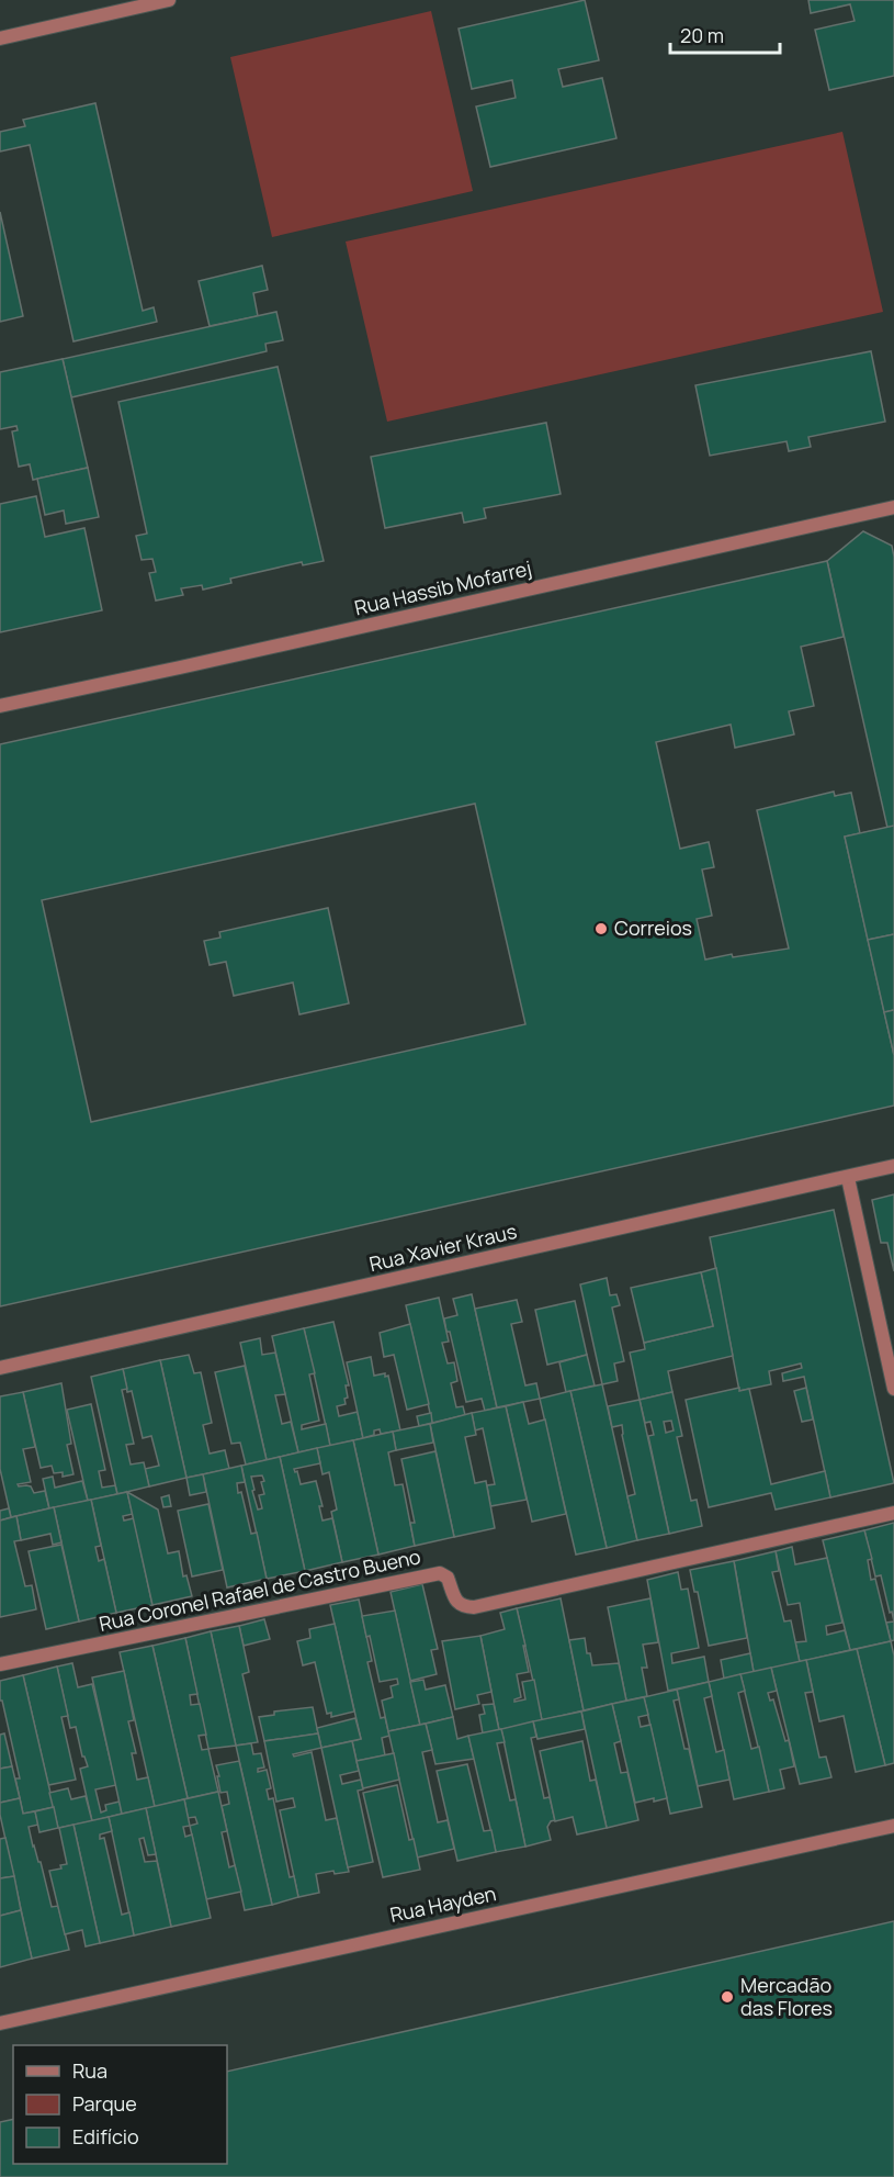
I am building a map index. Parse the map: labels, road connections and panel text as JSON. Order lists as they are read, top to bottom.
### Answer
{
  "streets": {
    "street": [
      "Rua Hassib Mofarrej",
      "Rua Xavier Kraus",
      "Rua Coronel Rafael de Castro Bueno",
      "Rua Hayden"
    ]
  },
  "places": ["Correios", "Mercadão das Flores"],
  "legend": ["Rua", "Parque", "Edifício"],
  "scale_bar": "20 m"
}
